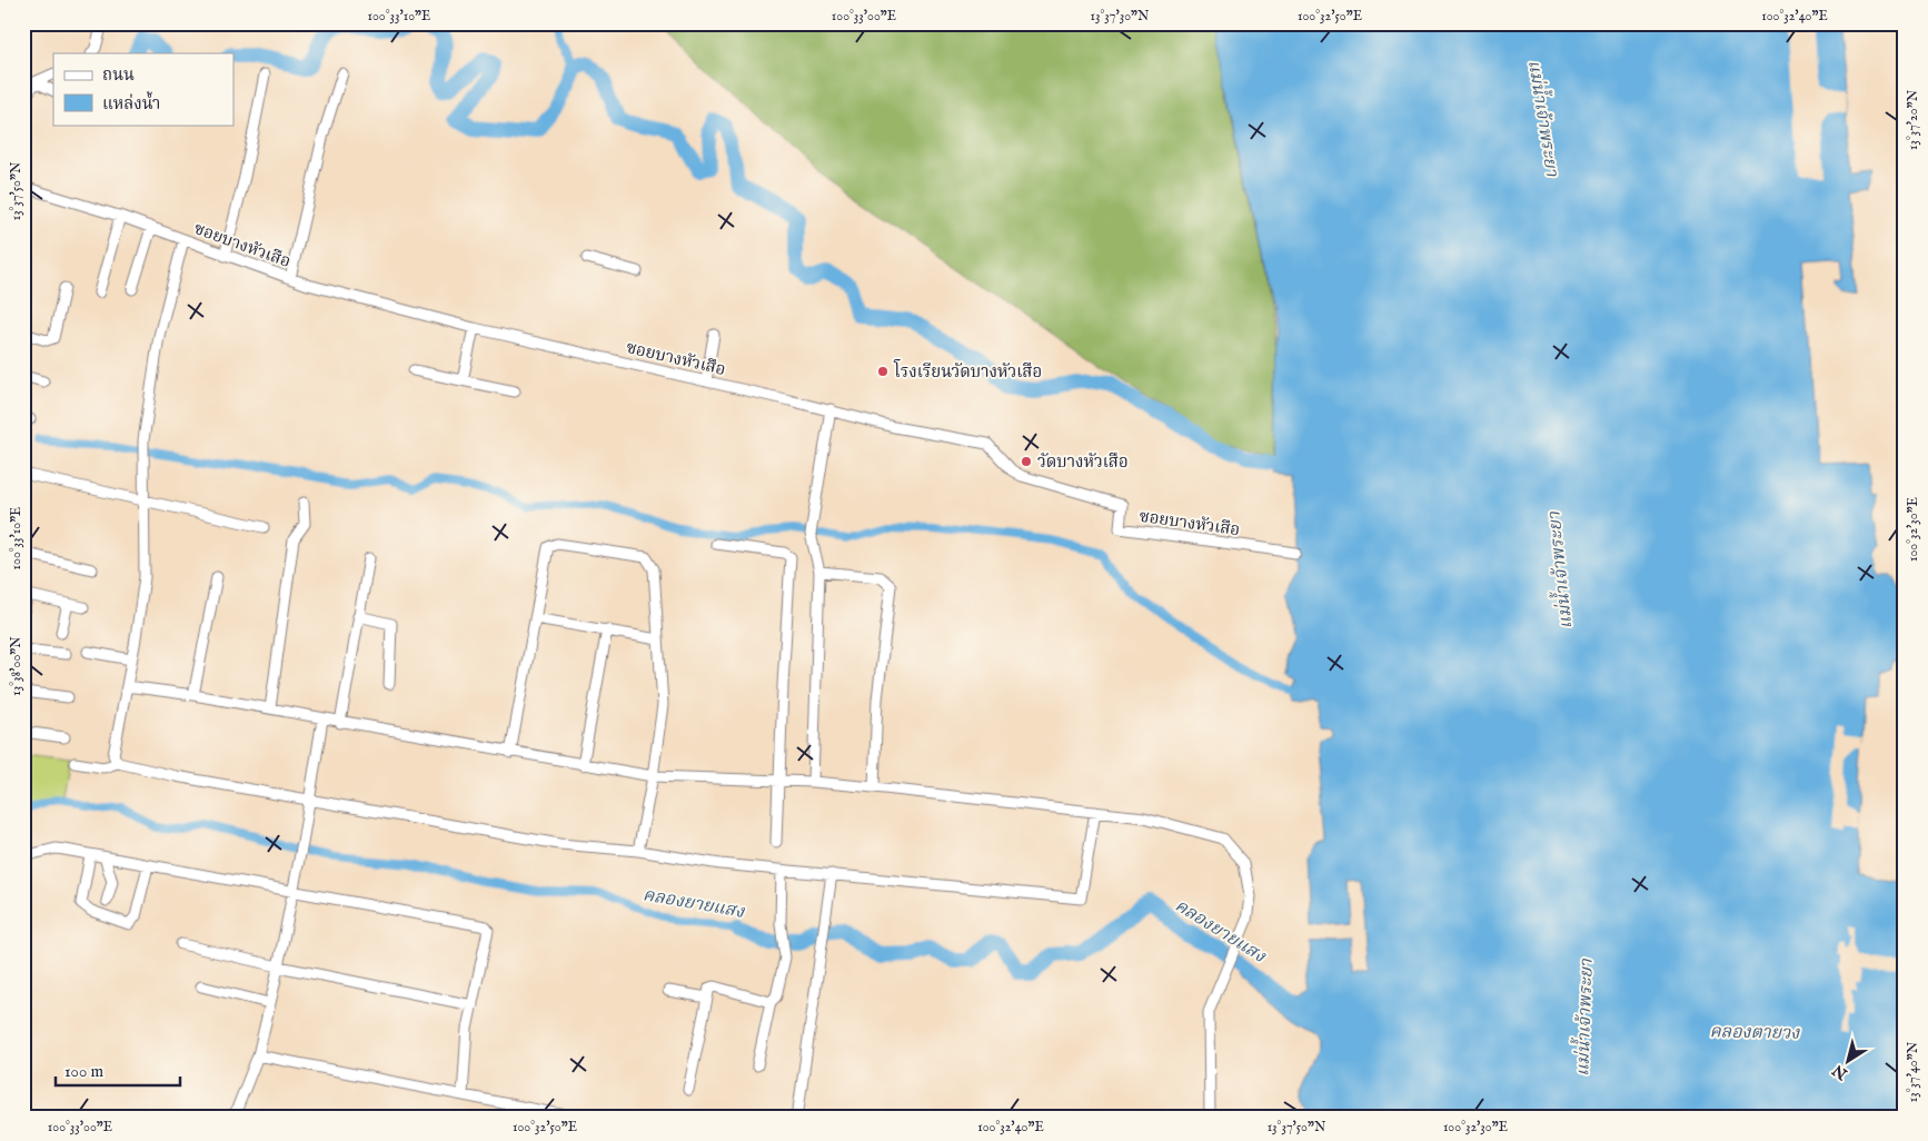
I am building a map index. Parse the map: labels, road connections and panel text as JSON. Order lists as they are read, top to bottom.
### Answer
{
  "streets": {
    "street": ["ซอยบางหัวเสือ"]
  },
  "water": ["แม่น้ำเจ้าพระยา", "คลองยายแสง", "คลองตายวง"],
  "places": ["โรงเรียนวัดบางหัวเสือ", "วัดบางหัวเสือ"],
  "legend": ["ถนน", "แหล่งน้ำ"],
  "scale_bar": "100 m",
  "north": "bottom left",
  "coordinates": [
    "100°33'10\"E",
    "100°33'00\"E",
    "13°37'30\"N",
    "100°32'50\"E",
    "100°32'40\"E",
    "13°37'20\"N",
    "13°37'50\"N",
    "100°32'30\"E",
    "13°38'00\"N",
    "13°37'40\"N"
  ]
}
